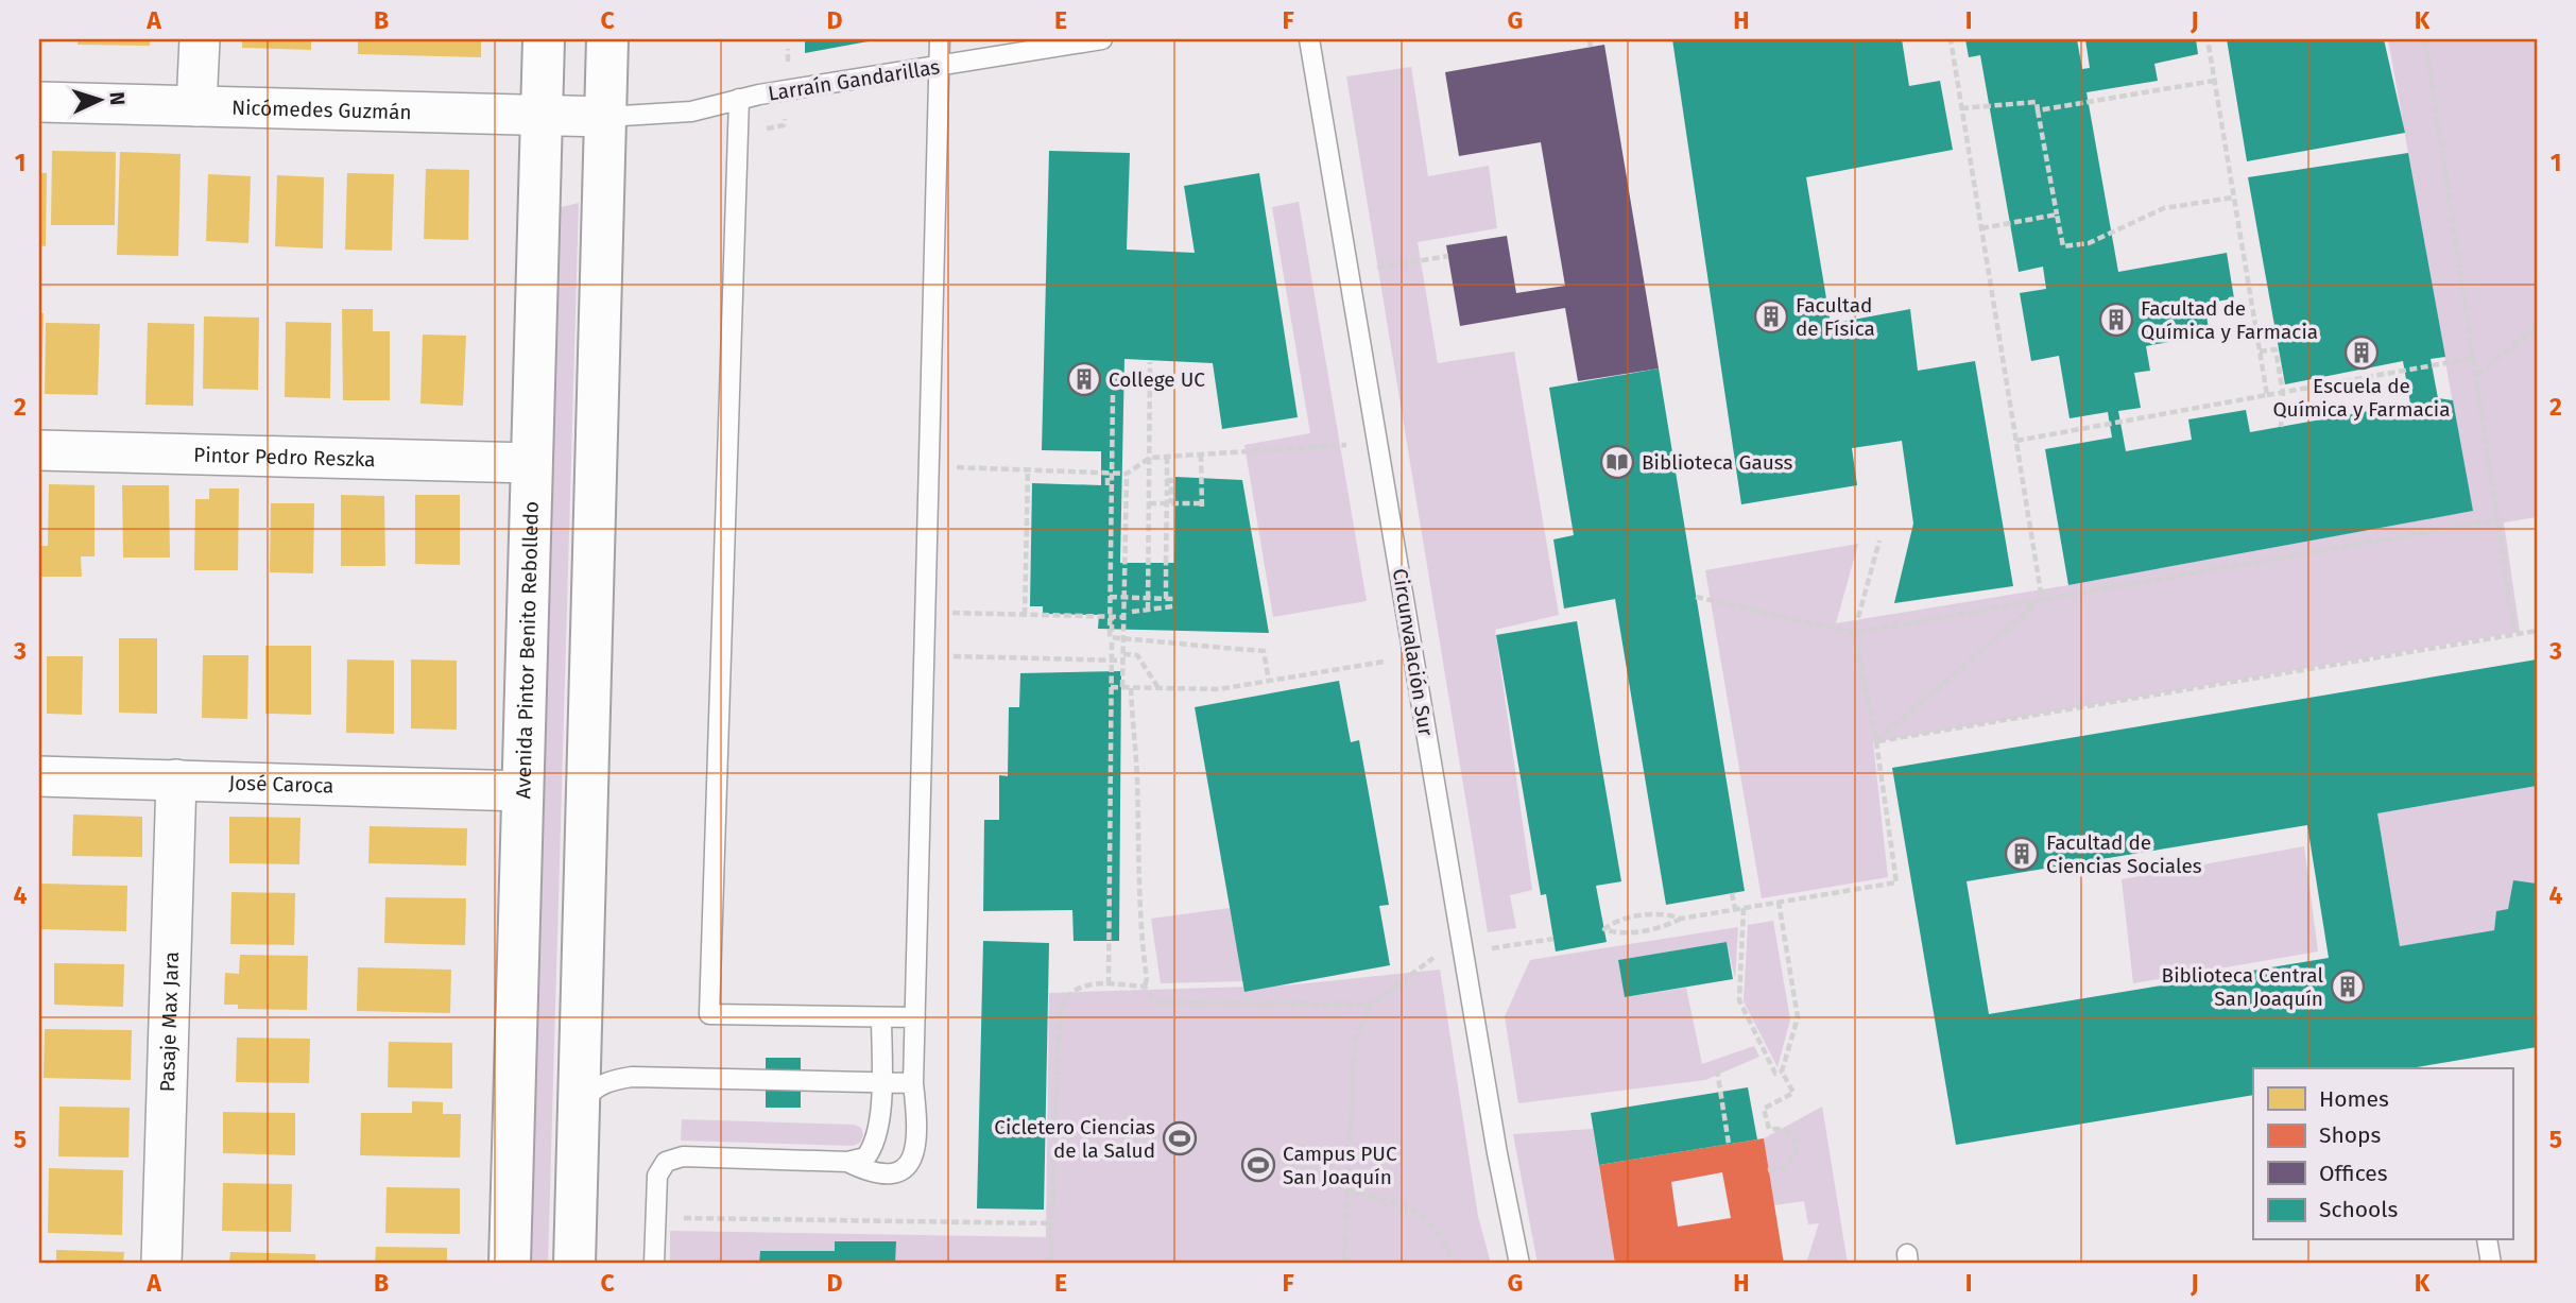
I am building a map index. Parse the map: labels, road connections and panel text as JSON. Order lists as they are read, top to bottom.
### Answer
{
  "streets": {
    "street": [
      "Nicómedes Guzmán",
      "Pintor Pedro Reszka",
      "Avenida Pintor Benito Rebolledo",
      "José Caroca",
      "Pasaje Max Jara"
    ],
    "lane": ["Larraín Gandarillas", "Circunvalación Sur"]
  },
  "crossings": [
    ["Larraín Gandarillas", "Nicómedes Guzmán"],
    ["Nicómedes Guzmán", "Avenida Pintor Benito Rebolledo"],
    ["Pintor Pedro Reszka", "Avenida Pintor Benito Rebolledo"],
    ["Avenida Pintor Benito Rebolledo", "José Caroca"],
    ["José Caroca", "Pasaje Max Jara"]
  ],
  "places": {
    "building": [
      "Facultad de Física",
      "Facultad de Química y Farmacia",
      "Escuela de Química y Farmacia",
      "College UC",
      "Facultad de Ciencias Sociales",
      "Biblioteca Central San Joaquín"
    ],
    "library": ["Biblioteca Gauss"],
    "sports": ["Cicletero Ciencias de la Salud", "Campus PUC San Joaquín"]
  },
  "legend": [
    "Homes",
    "Shops",
    "Offices",
    "Schools"
  ],
  "north": "right",
  "grid": {
    "columns": [
      "A",
      "B",
      "C",
      "D",
      "E",
      "F",
      "G",
      "H",
      "I",
      "J",
      "K"
    ],
    "rows": [
      "1",
      "2",
      "3",
      "4",
      "5"
    ]
  }
}
